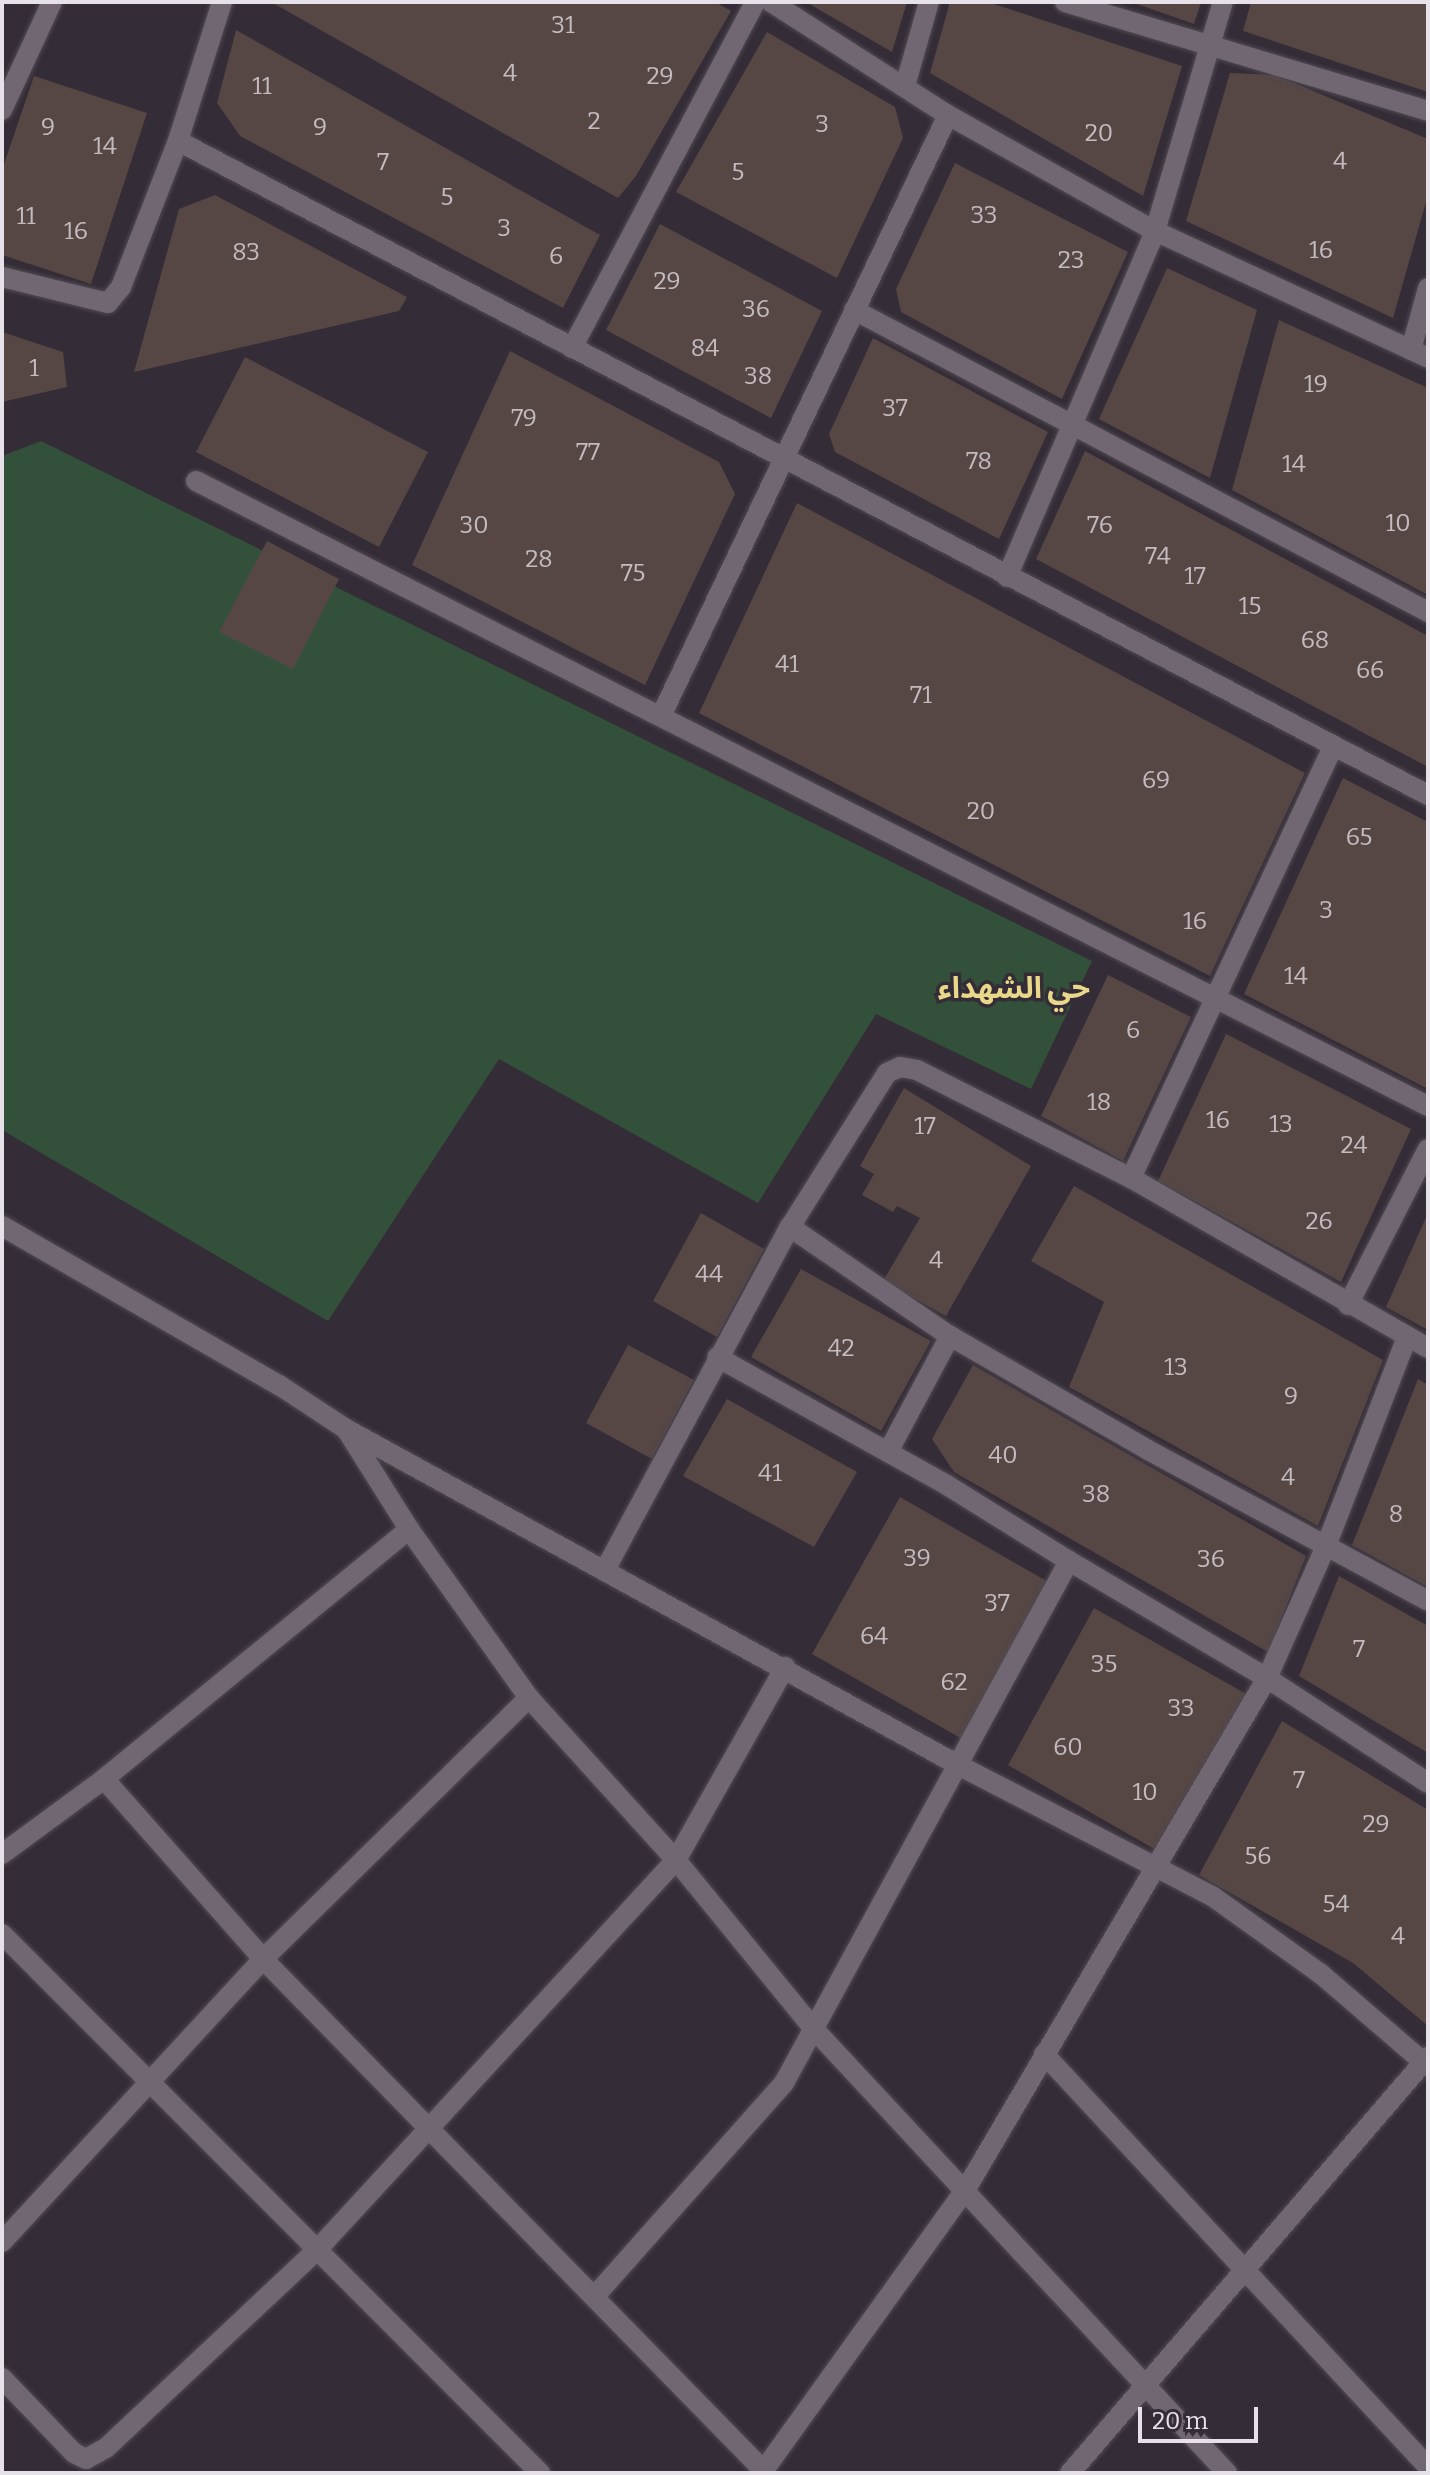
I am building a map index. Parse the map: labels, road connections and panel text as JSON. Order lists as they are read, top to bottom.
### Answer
{
  "districts": ["حي الشهداء"],
  "house_numbers": [
    "31",
    "4",
    "29",
    "11",
    "2",
    "3",
    "9",
    "9",
    "20",
    "14",
    "4",
    "7",
    "5",
    "5",
    "33",
    "11",
    "3",
    "16",
    "16",
    "83",
    "6",
    "23",
    "29",
    "36",
    "84",
    "1",
    "38",
    "19",
    "37",
    "79",
    "77",
    "78",
    "14",
    "10",
    "30",
    "76",
    "74",
    "28",
    "75",
    "17",
    "15",
    "68",
    "41",
    "66",
    "71",
    "69",
    "20",
    "65",
    "3",
    "16",
    "14",
    "6",
    "18",
    "16",
    "13",
    "17",
    "24",
    "26",
    "4",
    "44",
    "42",
    "13",
    "9",
    "40",
    "41",
    "4",
    "38",
    "8",
    "39",
    "36",
    "37",
    "64",
    "7",
    "35",
    "62",
    "33",
    "60",
    "7",
    "10",
    "29",
    "56",
    "54",
    "4"
  ],
  "scale_bar": "20 m"
}
